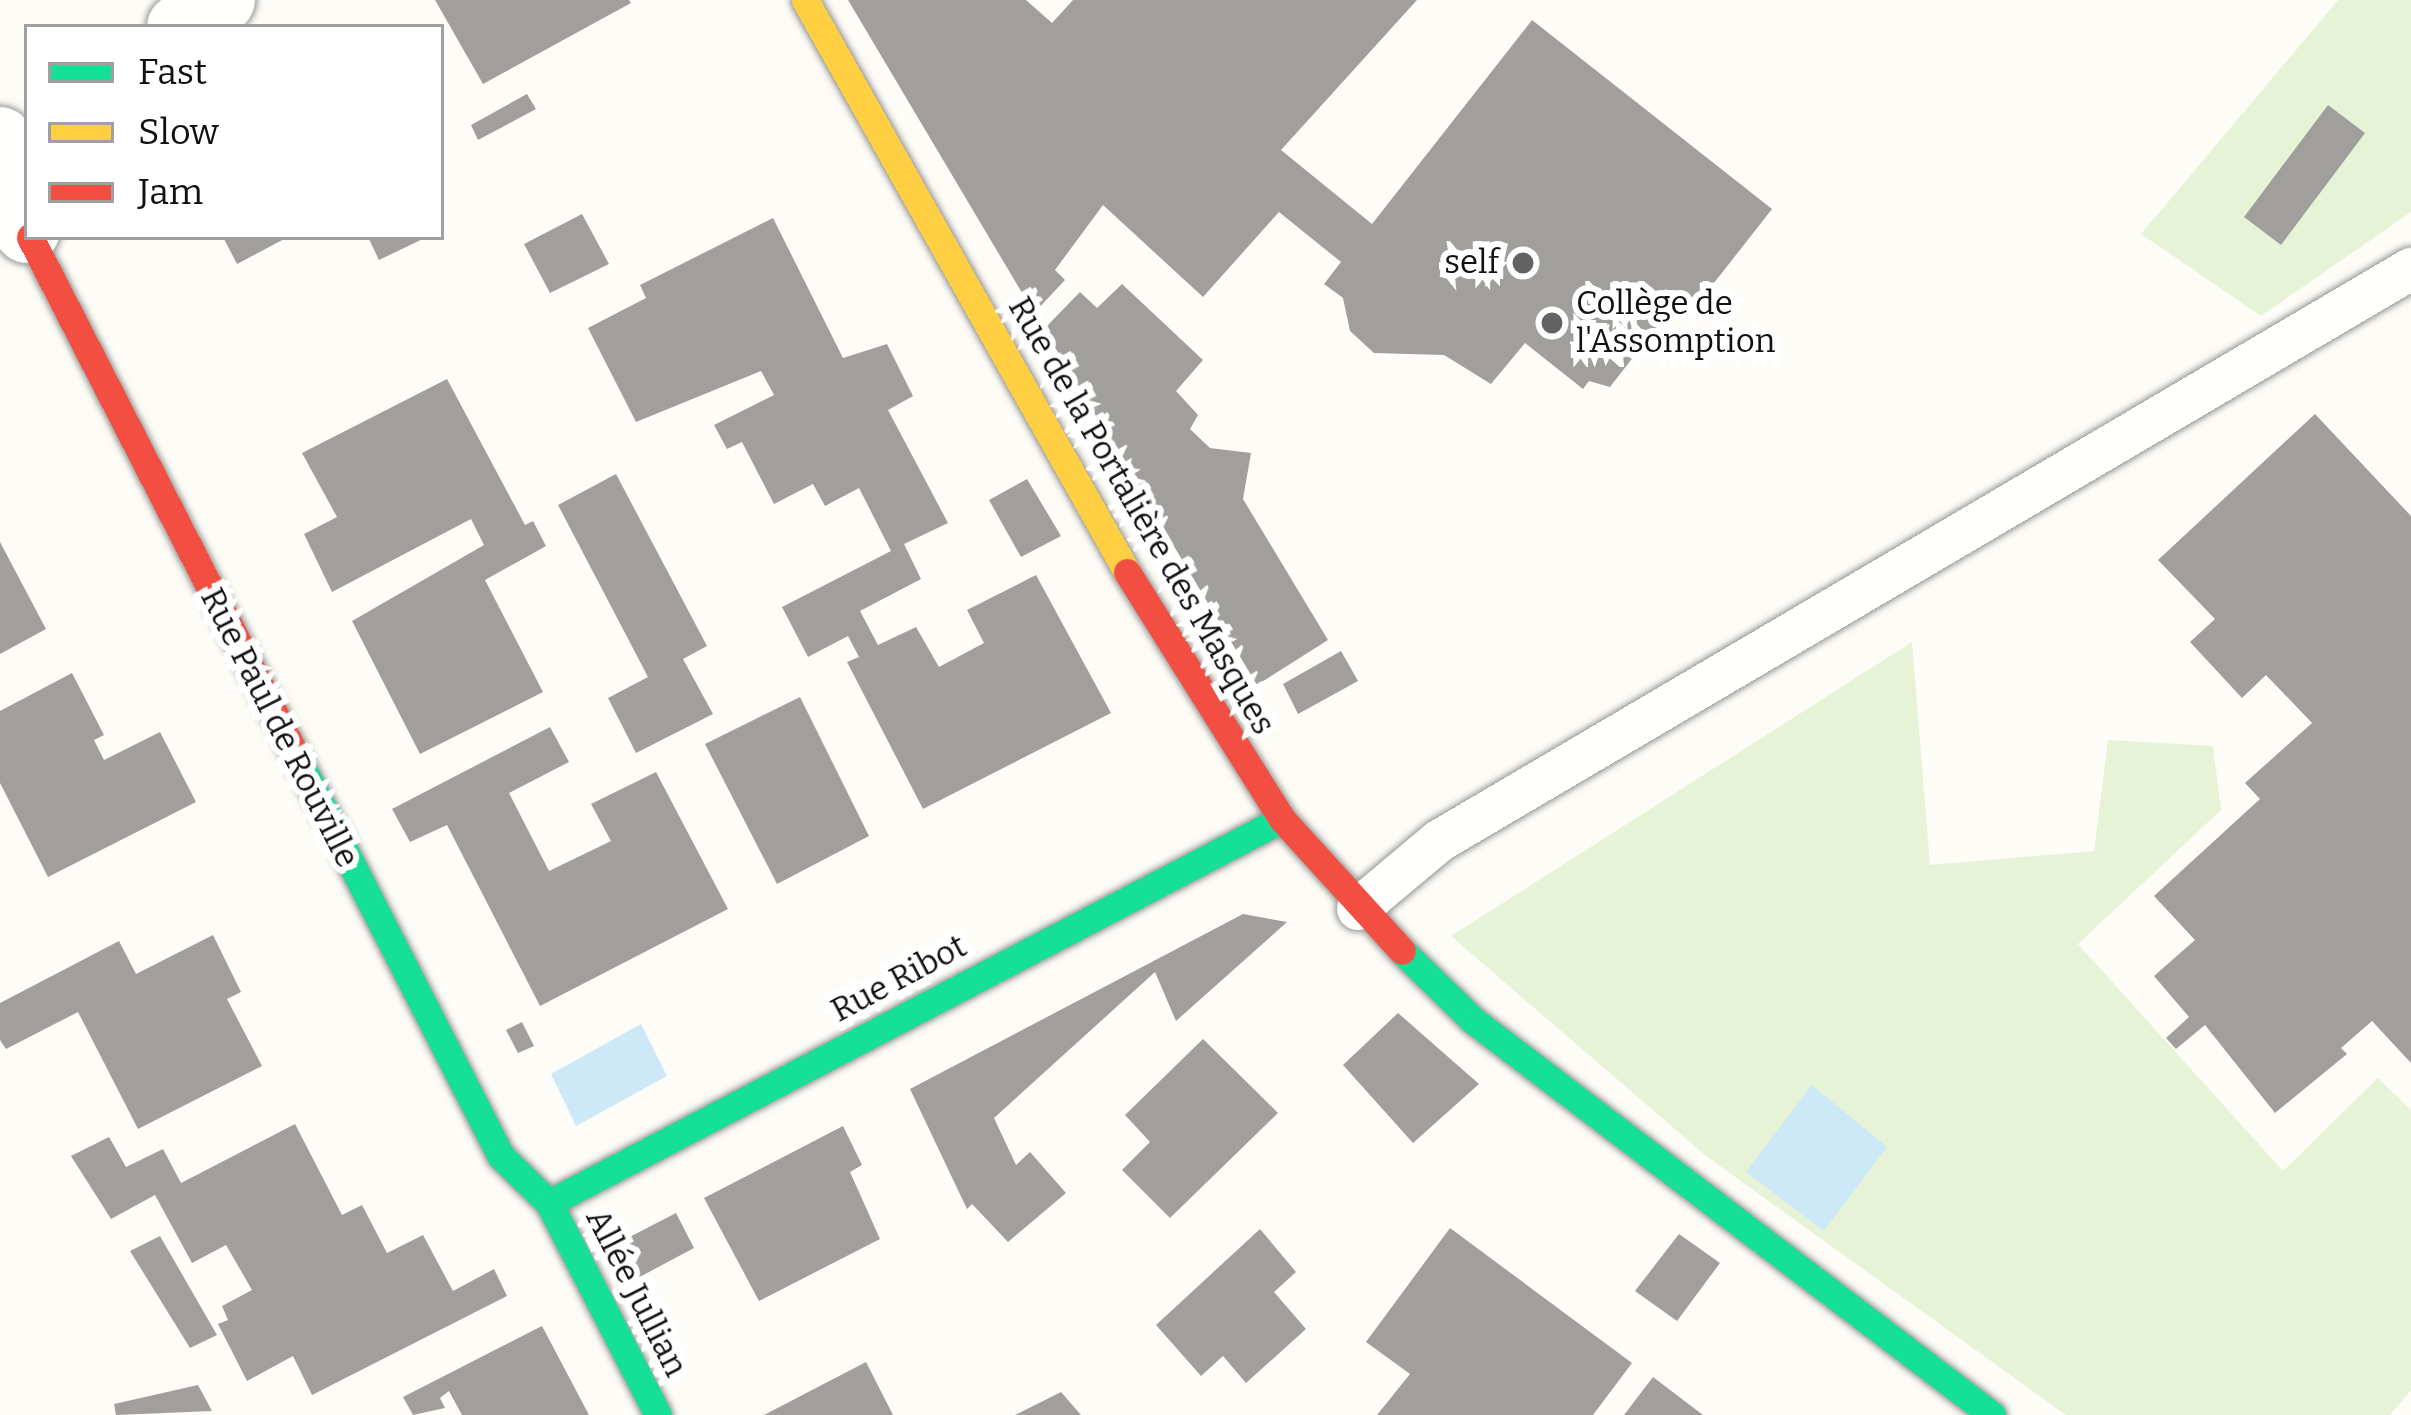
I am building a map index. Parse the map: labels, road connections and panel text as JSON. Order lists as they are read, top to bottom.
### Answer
{
  "streets": {
    "street": [
      "Rue de la Portalière des Masques",
      "Rue Paul de Rouville",
      "Rue Ribot",
      "Allée Jullian"
    ]
  },
  "crossings": [
    ["Rue de la Portalière des Masques", "Rue Ribot"],
    ["Rue Paul de Rouville", "Rue Ribot"],
    ["Rue Paul de Rouville", "Allée Jullian"],
    ["Rue Ribot", "Allée Jullian"]
  ],
  "places": ["self", "Collège de l'Assomption"],
  "legend": ["Fast", "Slow", "Jam"]
}
